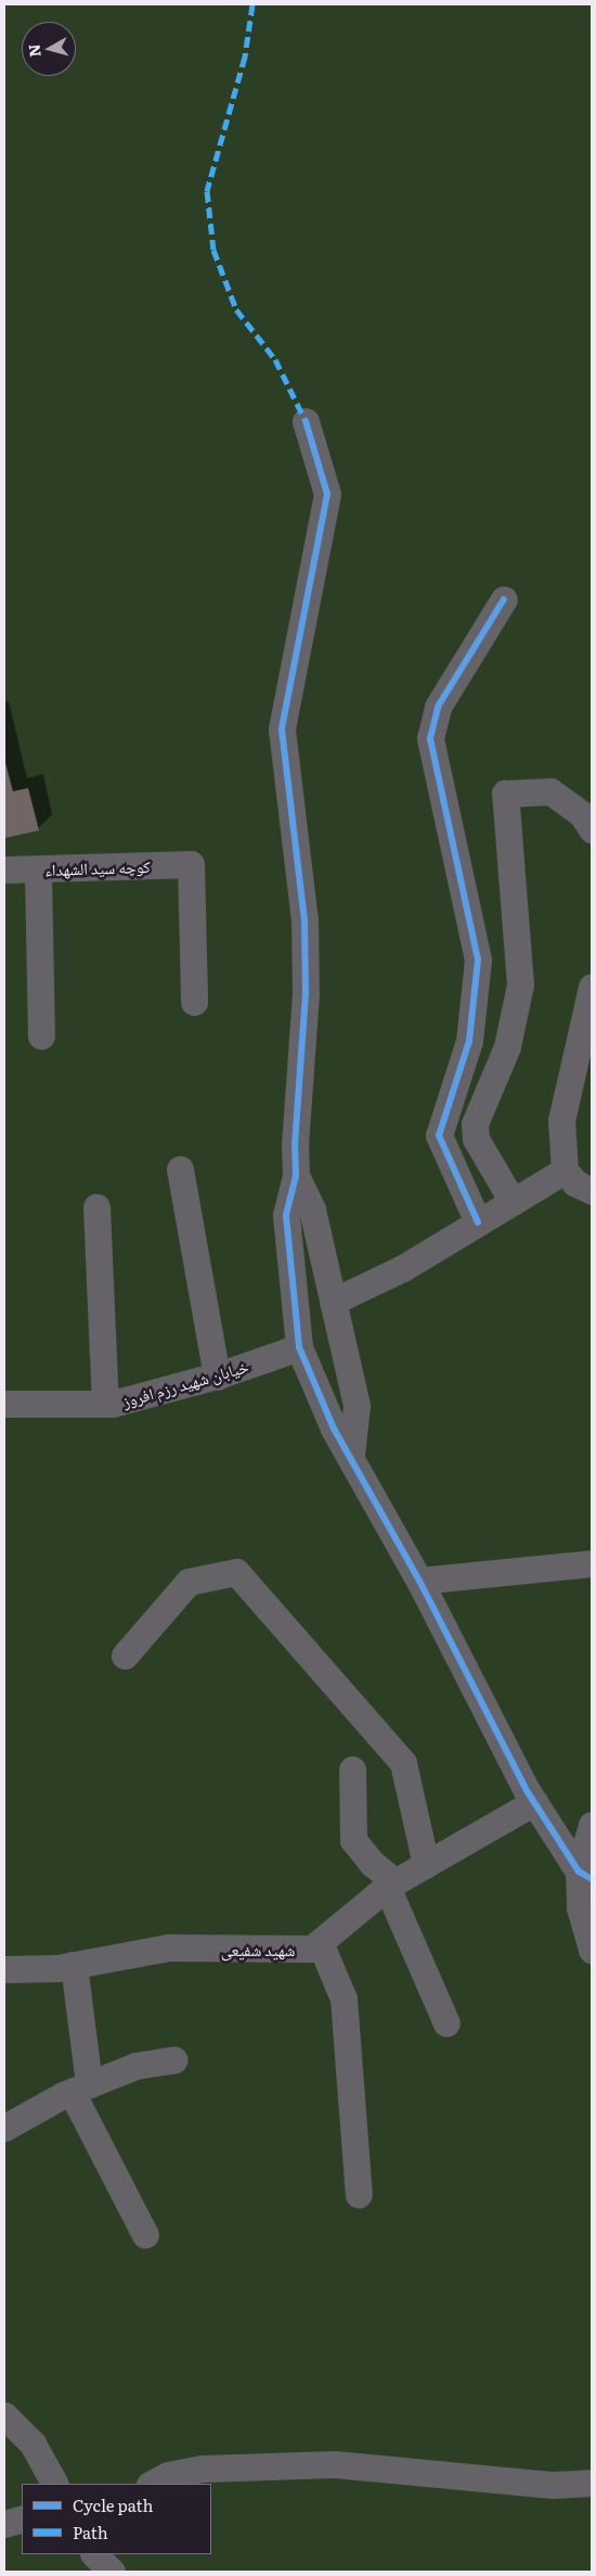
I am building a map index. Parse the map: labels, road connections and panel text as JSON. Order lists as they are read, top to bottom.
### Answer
{
  "streets": {
    "street": ["کوچه سید الشهداء", "خیابان شهید رزم افروز", "شهید شفیعی"]
  },
  "legend": ["Cycle path", "Path"],
  "north": "left"
}
